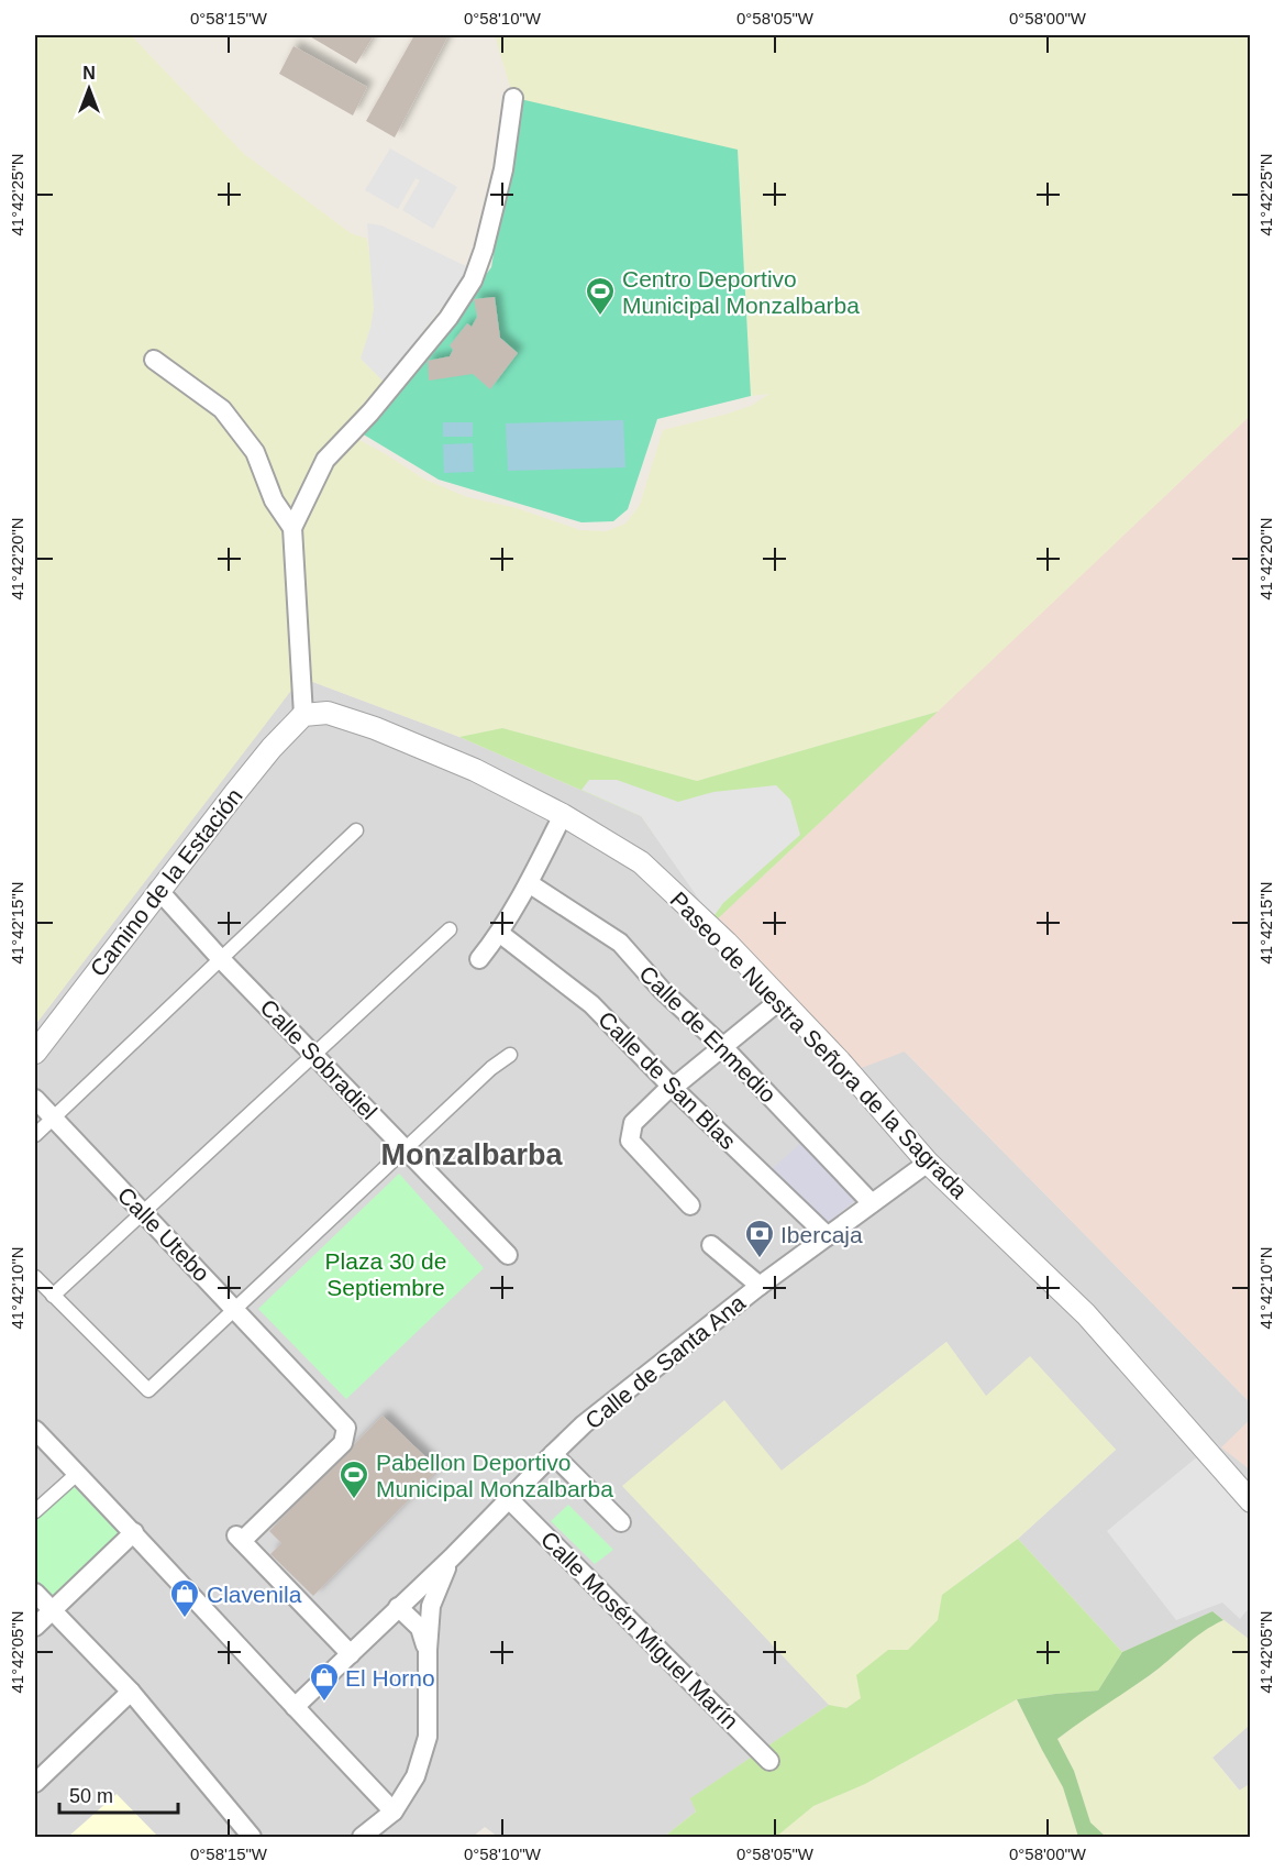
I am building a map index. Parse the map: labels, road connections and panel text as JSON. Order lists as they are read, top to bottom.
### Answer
{
  "streets": {
    "street": [
      "Camino de la Estación",
      "Calle de Enmedio",
      "Paseo de Nuestra Señora de la Sagrada",
      "Calle Sobradiel",
      "Calle de San Blas",
      "Calle Utebo",
      "Calle de Santa Ana",
      "Calle Mosén Miguel Marín"
    ]
  },
  "crossings": [
    ["Camino de la Estación", "Paseo de Nuestra Señora de la Sagrada"],
    ["Camino de la Estación", "Calle Sobradiel"],
    ["Calle de Enmedio", "Calle de Santa Ana"],
    ["Paseo de Nuestra Señora de la Sagrada", "Calle de Santa Ana"],
    ["Calle de San Blas", "Calle de Santa Ana"],
    ["Calle Utebo", "Calle de Santa Ana"],
    ["Calle de Santa Ana", "Calle Mosén Miguel Marín"]
  ],
  "districts": ["Monzalbarba"],
  "parks": ["Plaza 30 de Septiembre"],
  "places": {
    "sports": ["Centro Deportivo Municipal Monzalbarba", "Pabellon Deportivo Municipal Monzalbarba"],
    "bank": ["Ibercaja"],
    "shop": ["Clavenila", "El Horno"]
  },
  "scale_bar": "50 m",
  "north": "top",
  "coordinates": [
    "0°58'15\"W",
    "0°58'10\"W",
    "0°58'05\"W",
    "0°58'00\"W",
    "41°42'25\"N",
    "41°42'20\"N",
    "41°42'15\"N",
    "41°42'10\"N",
    "41°42'05\"N"
  ]
}
